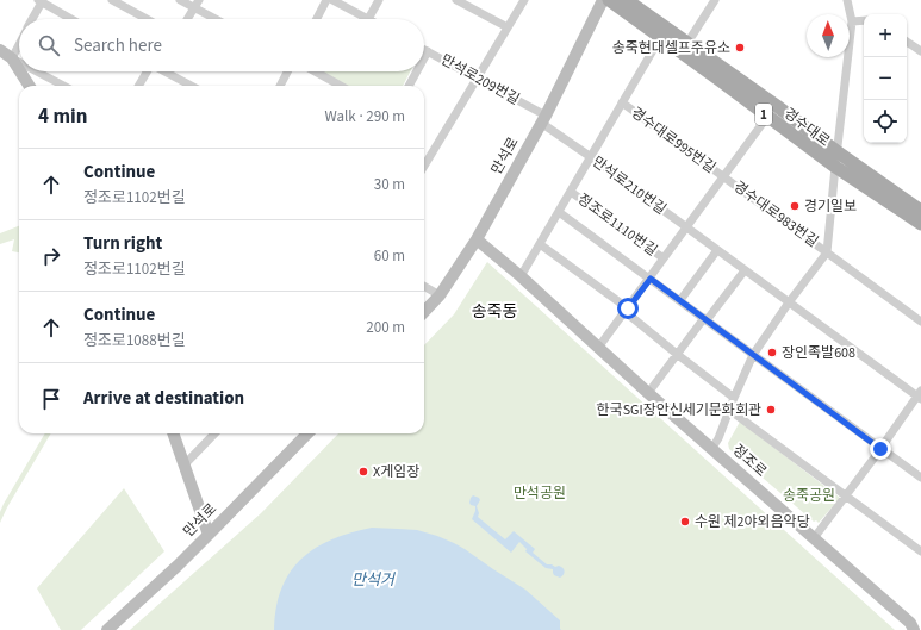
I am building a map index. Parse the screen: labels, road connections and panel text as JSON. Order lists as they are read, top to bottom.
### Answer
{
  "streets": {
    "main road": ["1", "경수대로"],
    "street": [
      "만석로209번길",
      "경수대로995번길",
      "만석로",
      "만석로210번길",
      "경수대로983번길",
      "정조로1110번길",
      "정조로"
    ]
  },
  "crossings": [
    ["만석로209번길", "만석로"],
    ["만석로209번길", "만석로210번길"],
    ["경수대로", "경수대로995번길"],
    ["경수대로", "경수대로983번길"],
    ["경수대로995번길", "만석로210번길"],
    ["경수대로995번길", "경수대로983번길"],
    ["경수대로995번길", "정조로1110번길"],
    ["만석로", "만석로210번길"],
    ["만석로", "정조로"],
    ["만석로210번길", "경수대로983번길"],
    ["만석로210번길", "정조로1110번길"],
    ["경수대로983번길", "정조로1110번길"],
    ["경수대로983번길", "정조로"],
    ["정조로1110번길", "정조로"]
  ],
  "districts": ["송죽동"],
  "water": ["만석거"],
  "parks": ["만석공원", "송죽공원"],
  "places": [
    "송죽현대셀프주유소",
    "경기일보",
    "장인족발608",
    "한국SGI장안신세기문화회관",
    "X게임장",
    "수원 제2야외음악당"
  ],
  "north": "top",
  "page": {
    "map_buttons": ["+", "−"],
    "search": "Search here",
    "heading": ["4 min", "Walk · 290 m"],
    "list": [
      ["Continue", "정조로1102번길", "30 m"],
      ["Turn right", "정조로1102번길", "60 m"],
      ["Continue", "정조로1088번길", "200 m"],
      "Arrive at destination"
    ]
  }
}
